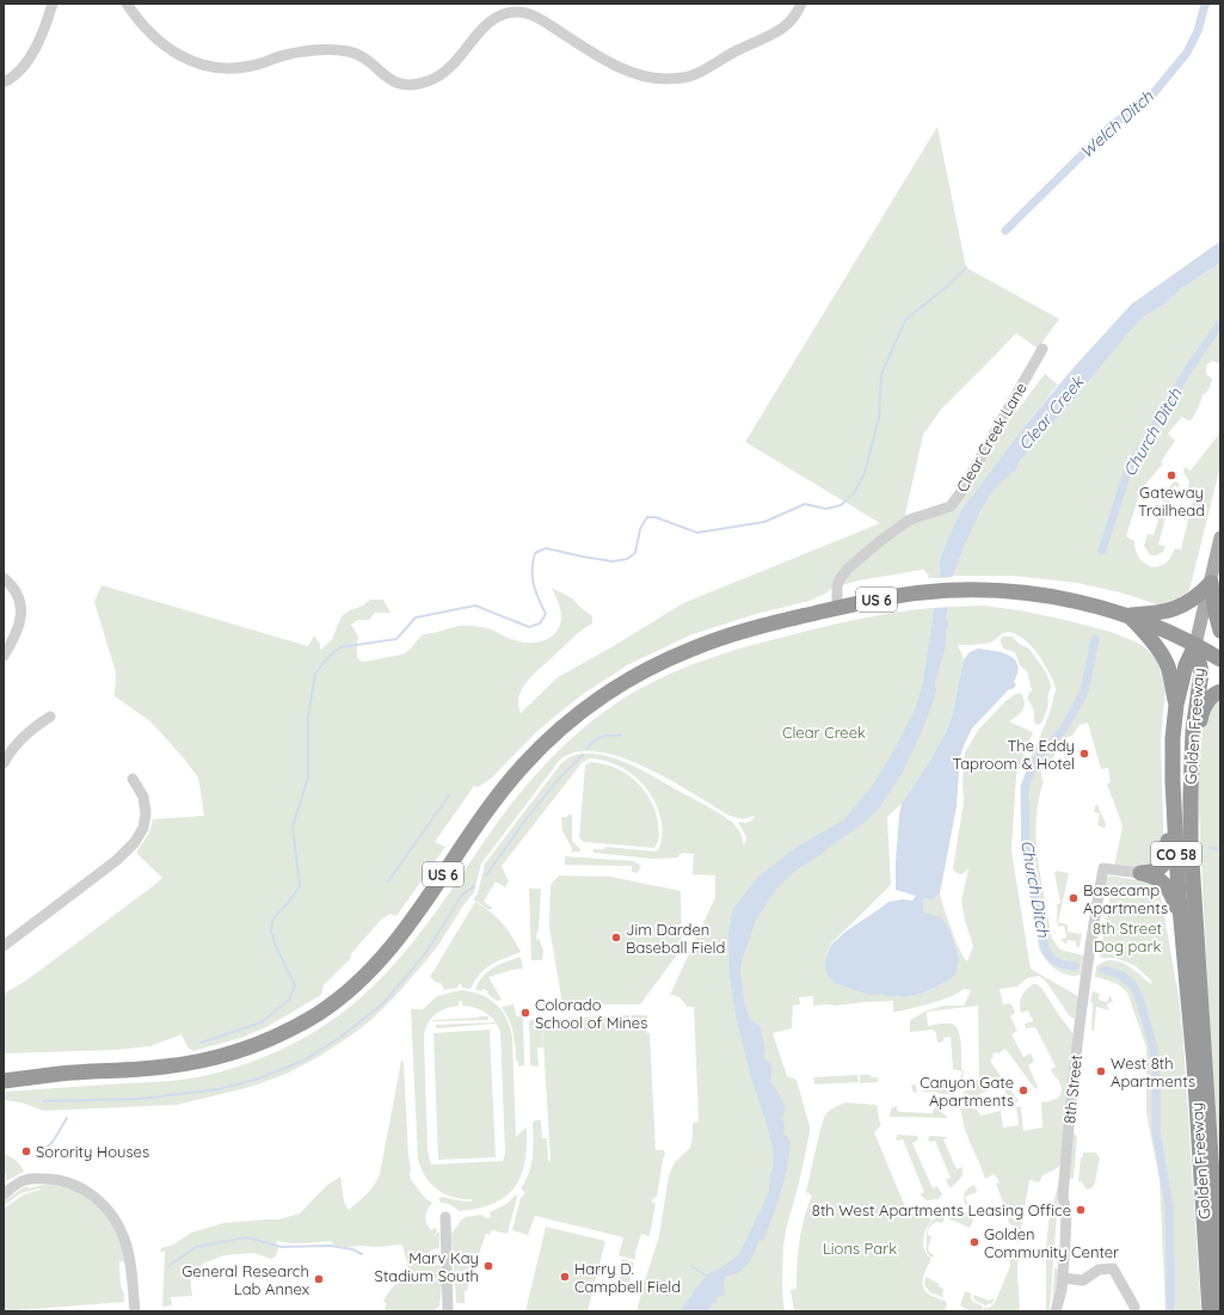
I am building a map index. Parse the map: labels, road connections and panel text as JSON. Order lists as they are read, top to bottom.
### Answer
{
  "streets": {
    "highway": ["US 6", "Golden Freeway", "CO 58"],
    "street": ["Clear Creek Lane", "8th Street"]
  },
  "crossings": [
    ["Clear Creek Lane", "US 6"],
    ["US 6", "Golden Freeway"]
  ],
  "water": ["Welch Ditch", "Clear Creek", "Church Ditch"],
  "parks": ["Clear Creek", "8th Street Dog park", "Lions Park"],
  "places": [
    "Gateway Trailhead",
    "The Eddy Taproom & Hotel",
    "Basecamp Apartments",
    "Jim Darden Baseball Field",
    "Colorado School of Mines",
    "West 8th Apartments",
    "Canyon Gate Apartments",
    "Sorority Houses",
    "8th West Apartments Leasing Office",
    "Golden Community Center",
    "Marv Kay Stadium South",
    "Harry D. Campbell Field",
    "General Research Lab Annex"
  ]
}
